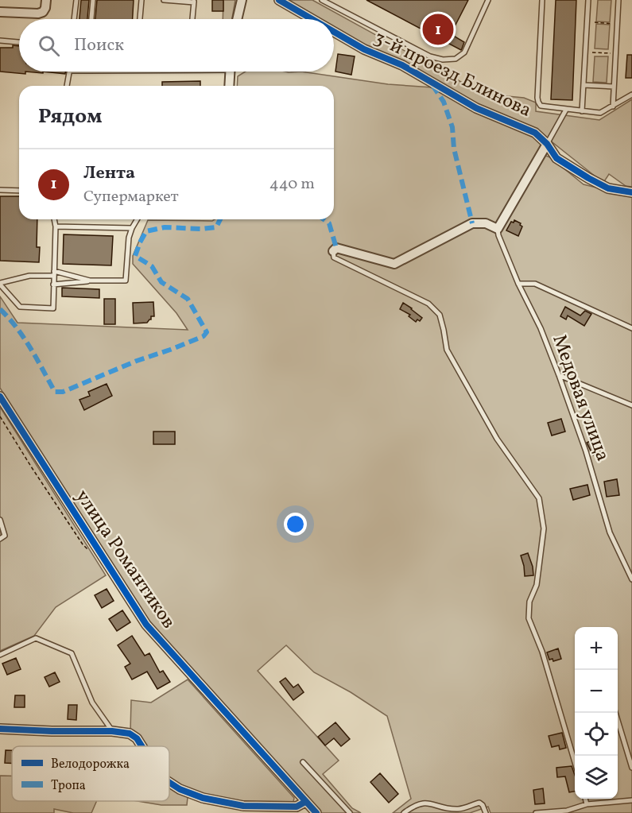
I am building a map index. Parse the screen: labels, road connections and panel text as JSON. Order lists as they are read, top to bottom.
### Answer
{
  "streets": {
    "street": ["3-й проезд Блинова", "улица Романтиков"],
    "lane": ["Медовая улица"]
  },
  "legend": ["Велодорожка", "Тропа"],
  "page": {
    "pins": "1",
    "search": "Поиск",
    "heading": "Рядом",
    "list": [
      {
        "mark": "1",
        "name": "Лента",
        "note": "Супермаркет",
        "value": "440 m"
      }
    ],
    "map_buttons": ["+", "−"]
  }
}
